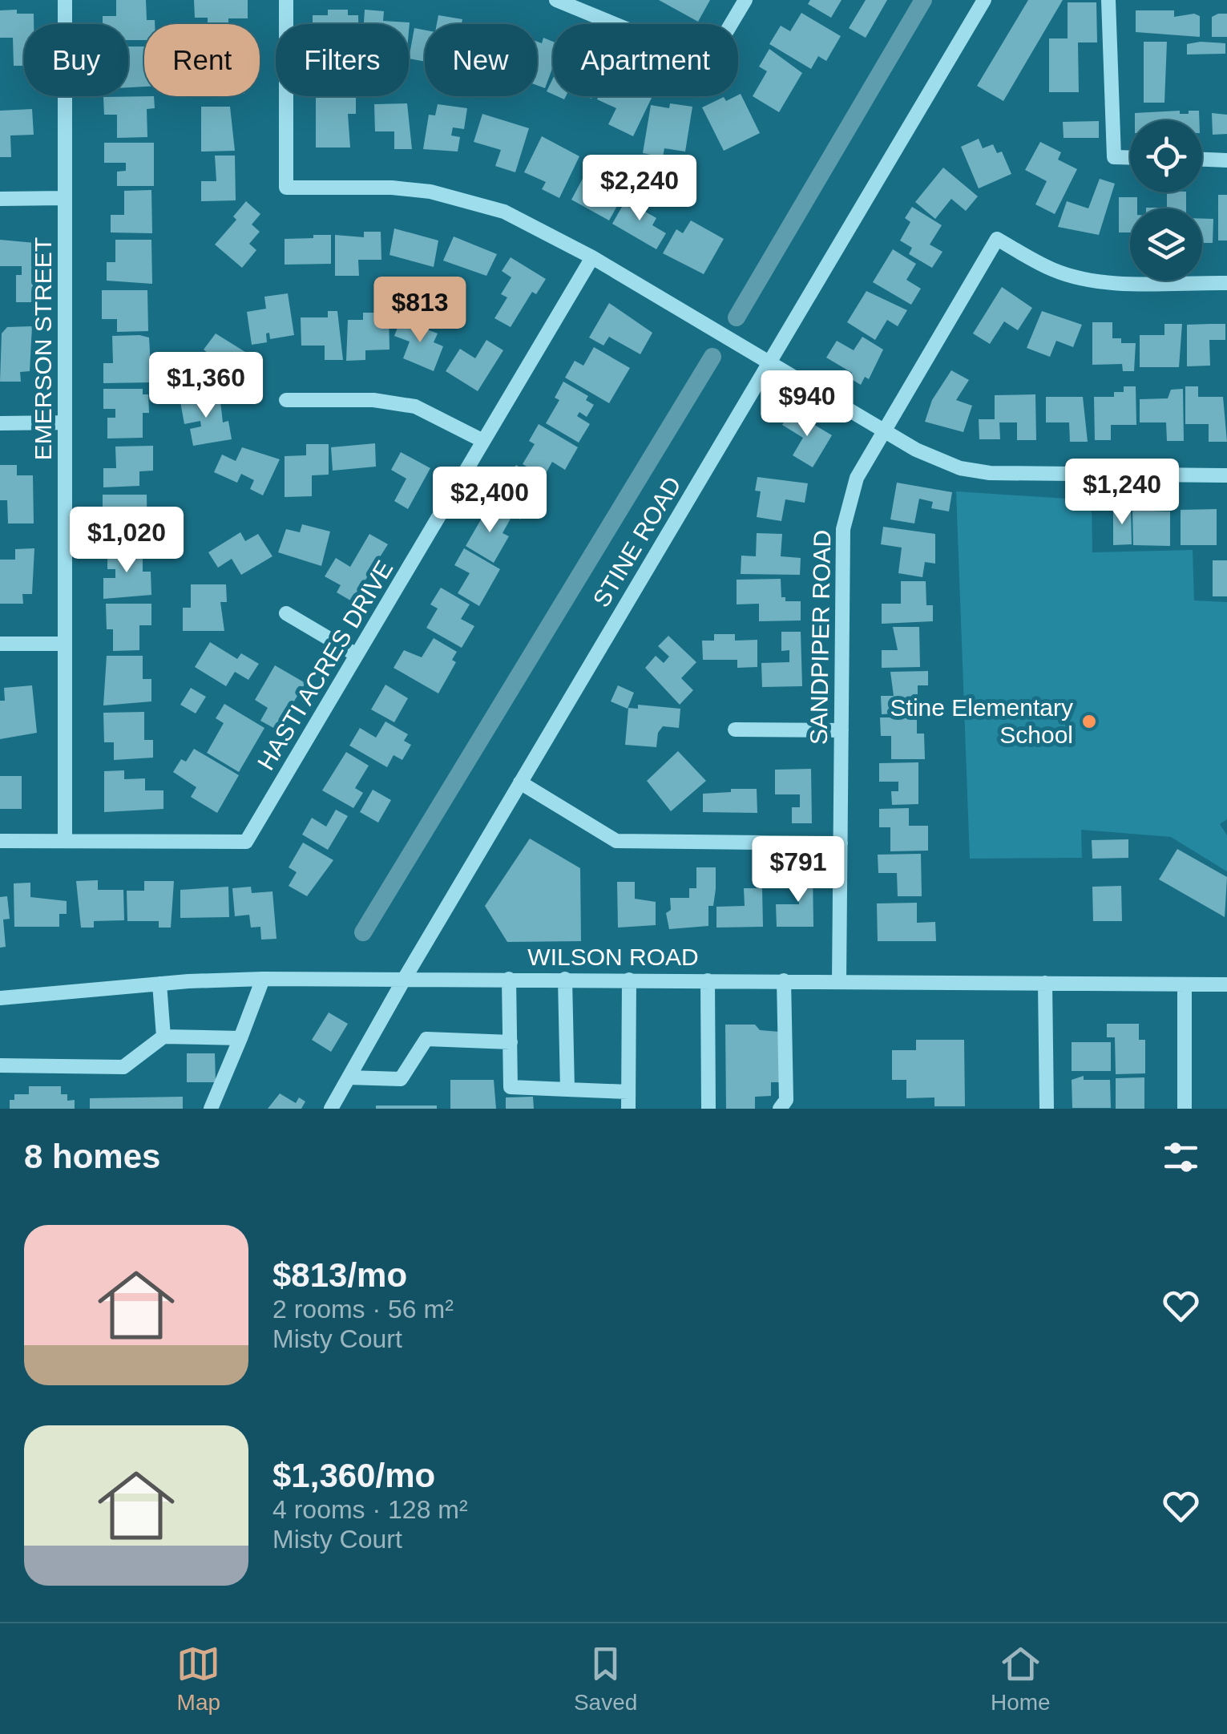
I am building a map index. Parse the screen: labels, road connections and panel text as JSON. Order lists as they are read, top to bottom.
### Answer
{
  "streets": {
    "street": [
      "EMERSON STREET",
      "STINE ROAD",
      "SANDPIPER ROAD",
      "HASTI ACRES DRIVE",
      "WILSON ROAD"
    ]
  },
  "crossings": [
    ["EMERSON STREET", "HASTI ACRES DRIVE"],
    ["STINE ROAD", "WILSON ROAD"],
    ["SANDPIPER ROAD", "WILSON ROAD"]
  ],
  "places": ["Stine Elementary School"],
  "page": {
    "chip": [
      "Buy",
      "Rent",
      "Filters",
      "New",
      "Apartment"
    ],
    "price": [
      "$2,240",
      "$813",
      "$1,360",
      "$940",
      "$1,240",
      "$2,400",
      "$1,020",
      "$791"
    ],
    "heading": "8 homes",
    "list": [
      {
        "name": "$813/mo",
        "note": "2 rooms · 56 m² · Misty Court"
      },
      {
        "name": "$1,360/mo",
        "note": "4 rooms · 128 m² · Misty Court"
      }
    ],
    "tabs": ["Map", "Saved", "Home"]
  }
}
